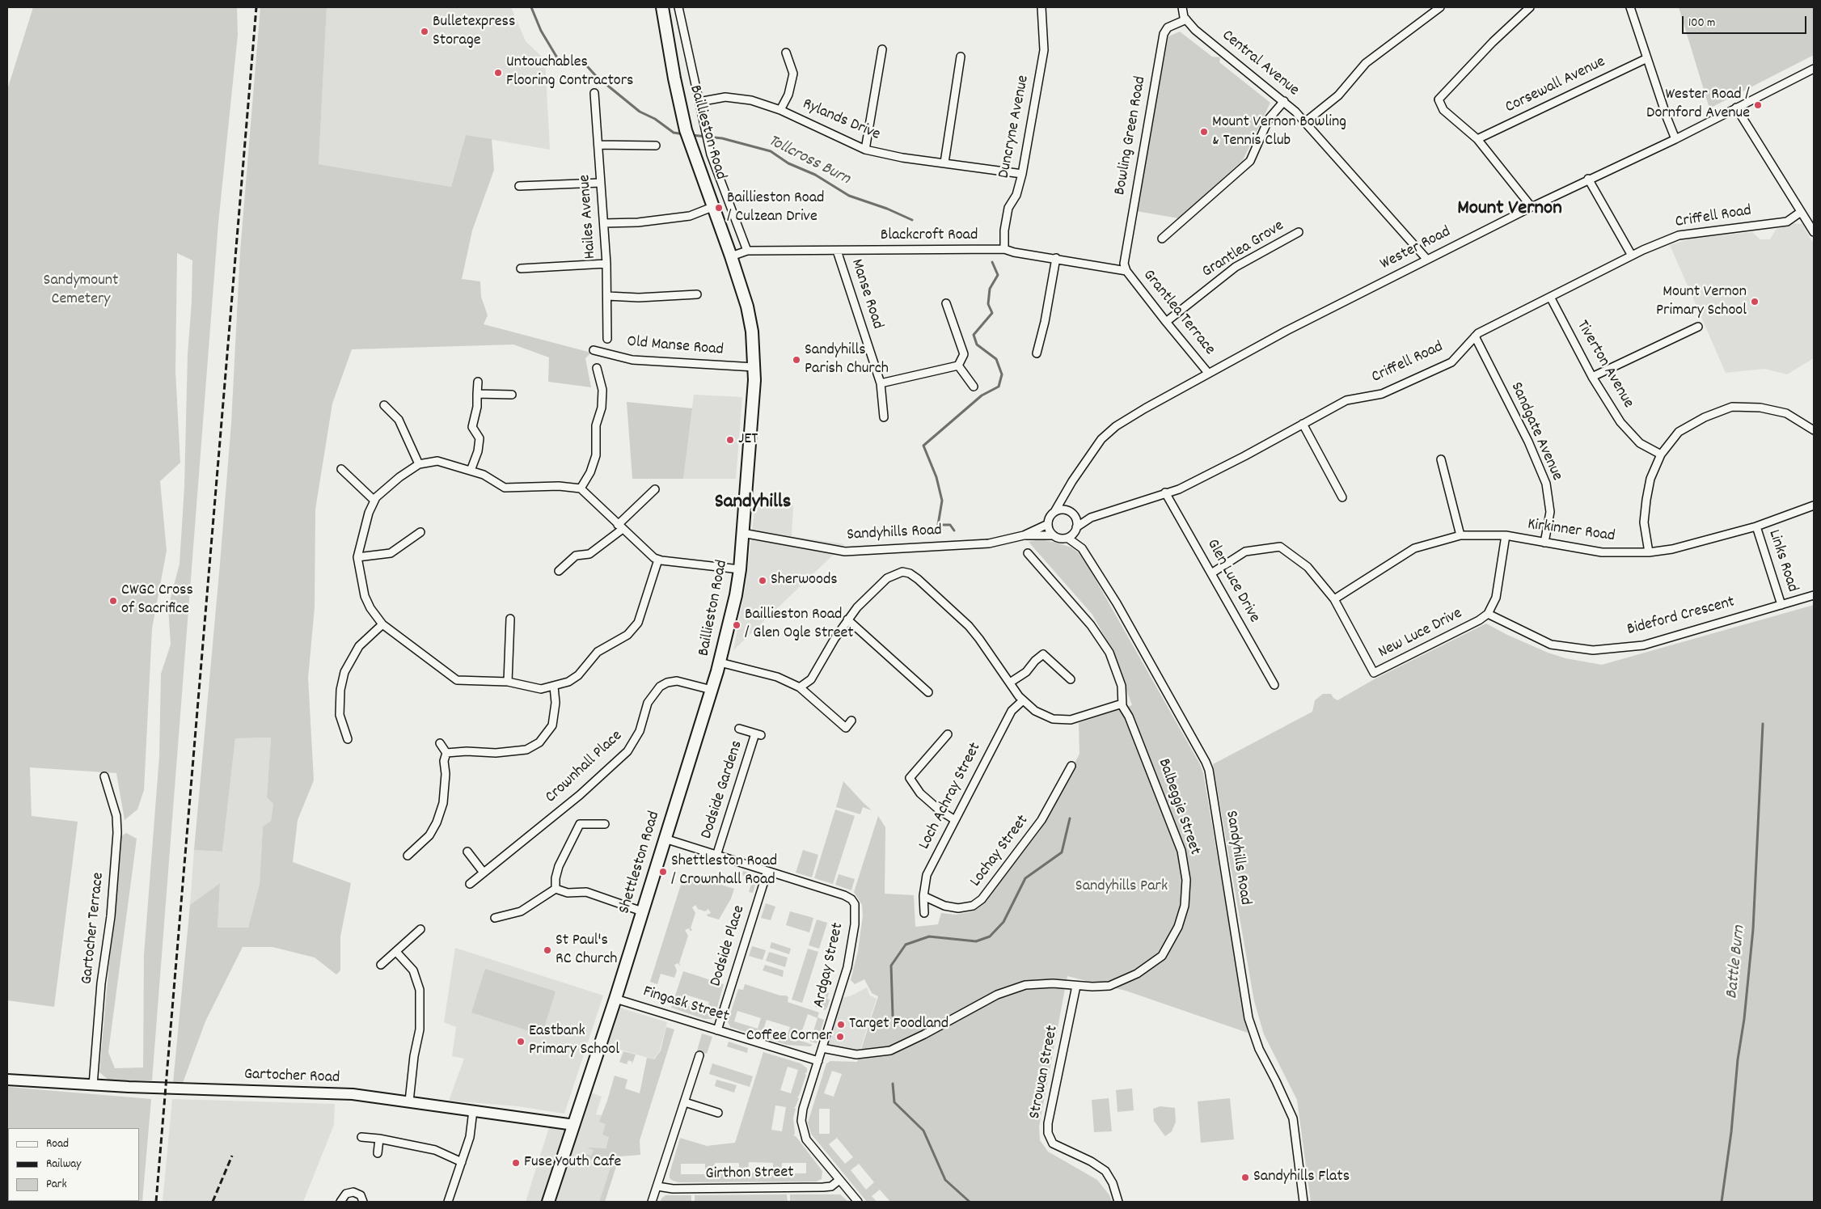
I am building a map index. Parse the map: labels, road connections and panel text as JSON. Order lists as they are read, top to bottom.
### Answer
{
  "streets": {
    "main road": ["Baillieston Road", "Shettleston Road", "Gartocher Road"],
    "street": [
      "Central Avenue",
      "Corsewall Avenue",
      "Rylands Drive",
      "Duncryne Avenue",
      "Bowling Green Road",
      "Hailes Avenue",
      "Criffell Road",
      "Blackcroft Road",
      "Wester Road",
      "Grantlea Grove",
      "Manse Road",
      "Grantlea Terrace",
      "Old Manse Road",
      "Tiverton Avenue",
      "Sandgate Avenue",
      "Kirkinner Road",
      "Sandyhills Road",
      "Links Road",
      "Glen Luce Drive",
      "Bideford Crescent",
      "New Luce Drive",
      "Crownhall Place",
      "Dodside Gardens",
      "Loch Achray Street",
      "Balbeggie Street",
      "Lochay Street",
      "Gartocher Terrace",
      "Dodside Place",
      "Ardgay Street",
      "Fingask Street",
      "Strowan Street",
      "Girthon Street"
    ]
  },
  "crossings": [
    ["Central Avenue", "Bowling Green Road"],
    ["Central Avenue", "Wester Road"],
    ["Rylands Drive", "Duncryne Avenue"],
    ["Duncryne Avenue", "Blackcroft Road"],
    ["Baillieston Road", "Blackcroft Road"],
    ["Baillieston Road", "Old Manse Road"],
    ["Baillieston Road", "Sandyhills Road"],
    ["Baillieston Road", "Shettleston Road"],
    ["Bowling Green Road", "Blackcroft Road"],
    ["Bowling Green Road", "Grantlea Terrace"],
    ["Criffell Road", "Wester Road"],
    ["Criffell Road", "Tiverton Avenue"],
    ["Criffell Road", "Sandgate Avenue"],
    ["Criffell Road", "Sandyhills Road"],
    ["Criffell Road", "Glen Luce Drive"],
    ["Blackcroft Road", "Manse Road"],
    ["Blackcroft Road", "Grantlea Terrace"],
    ["Wester Road", "Grantlea Terrace"],
    ["Wester Road", "Sandyhills Road"],
    ["Grantlea Grove", "Grantlea Terrace"],
    ["Sandgate Avenue", "Kirkinner Road"],
    ["Kirkinner Road", "Links Road"],
    ["Kirkinner Road", "New Luce Drive"],
    ["Links Road", "Bideford Crescent"],
    ["Glen Luce Drive", "New Luce Drive"],
    ["Bideford Crescent", "New Luce Drive"],
    ["Crownhall Place", "Shettleston Road"],
    ["Dodside Gardens", "Ardgay Street"],
    ["Loch Achray Street", "Lochay Street"],
    ["Balbeggie Street", "Ardgay Street"],
    ["Balbeggie Street", "Strowan Street"],
    ["Shettleston Road", "Ardgay Street"],
    ["Shettleston Road", "Fingask Street"],
    ["Shettleston Road", "Gartocher Road"],
    ["Gartocher Terrace", "Gartocher Road"],
    ["Dodside Place", "Ardgay Street"],
    ["Dodside Place", "Fingask Street"],
    ["Ardgay Street", "Fingask Street"],
    ["Ardgay Street", "Girthon Street"]
  ],
  "districts": ["Mount Vernon", "Sandyhills"],
  "water": ["Tollcross Burn", "Battle Burn"],
  "parks": ["Sandymount Cemetery", "Sandyhills Park"],
  "places": [
    "Bulletexpress Storage",
    "Untouchables Flooring Contractors",
    "Wester Road / Dornford Avenue",
    "Mount Vernon Bowling & Tennis Club",
    "Baillieston Road / Culzean Drive",
    "Mount Vernon Primary School",
    "Sandyhills Parish Church",
    "JET",
    "Sherwoods",
    "CWGC Cross of Sacrifice",
    "Baillieston Road / Glen Ogle Street",
    "Shettleston Road / Crownhall Road",
    "St Paul's RC Church",
    "Target Foodland",
    "Coffee Corner",
    "Eastbank Primary School",
    "Fuse Youth Cafe",
    "Sandyhills Flats"
  ],
  "legend": ["Road", "Railway", "Park"],
  "scale_bar": "100 m"
}
